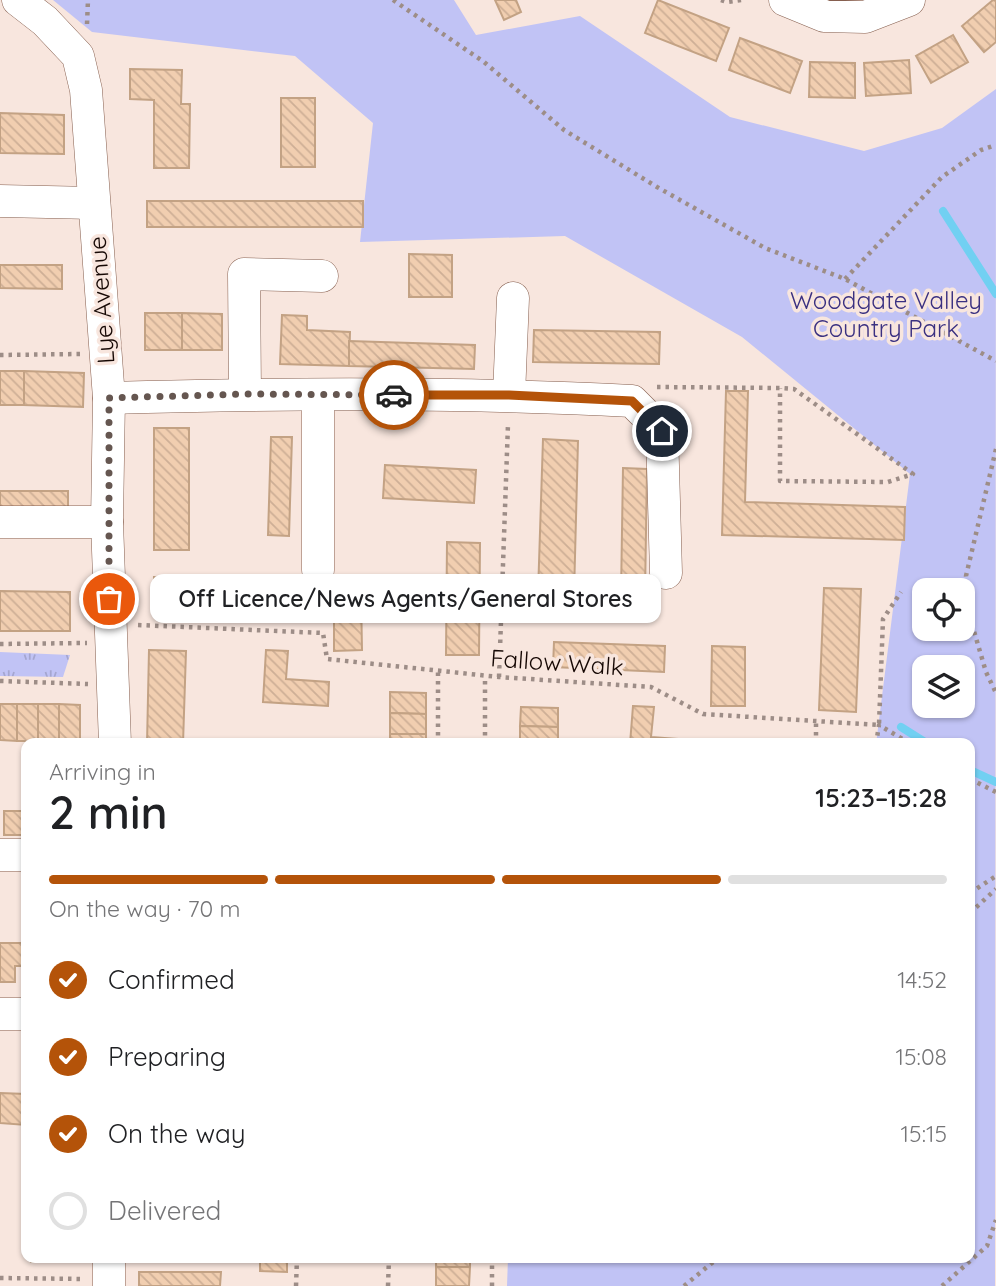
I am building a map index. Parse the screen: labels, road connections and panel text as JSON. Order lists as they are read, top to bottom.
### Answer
{
  "streets": {
    "street": ["Lye Avenue"],
    "path": ["Fallow Walk"]
  },
  "crossings": [
    ["Lye Avenue", "Fallow Walk"]
  ],
  "parks": ["Woodgate Valley Country Park"],
  "places": ["Off Licence/News Agents/General Stores"],
  "page": {
    "bubble": "Off Licence/News Agents/General Stores",
    "heading": ["2 min", "Arriving in", "15:23–15:28"],
    "bar": "On the way · 70 m",
    "list": [
      ["Confirmed", "14:52"],
      ["Preparing", "15:08"],
      ["On the way", "15:15"],
      "Delivered"
    ]
  }
}
